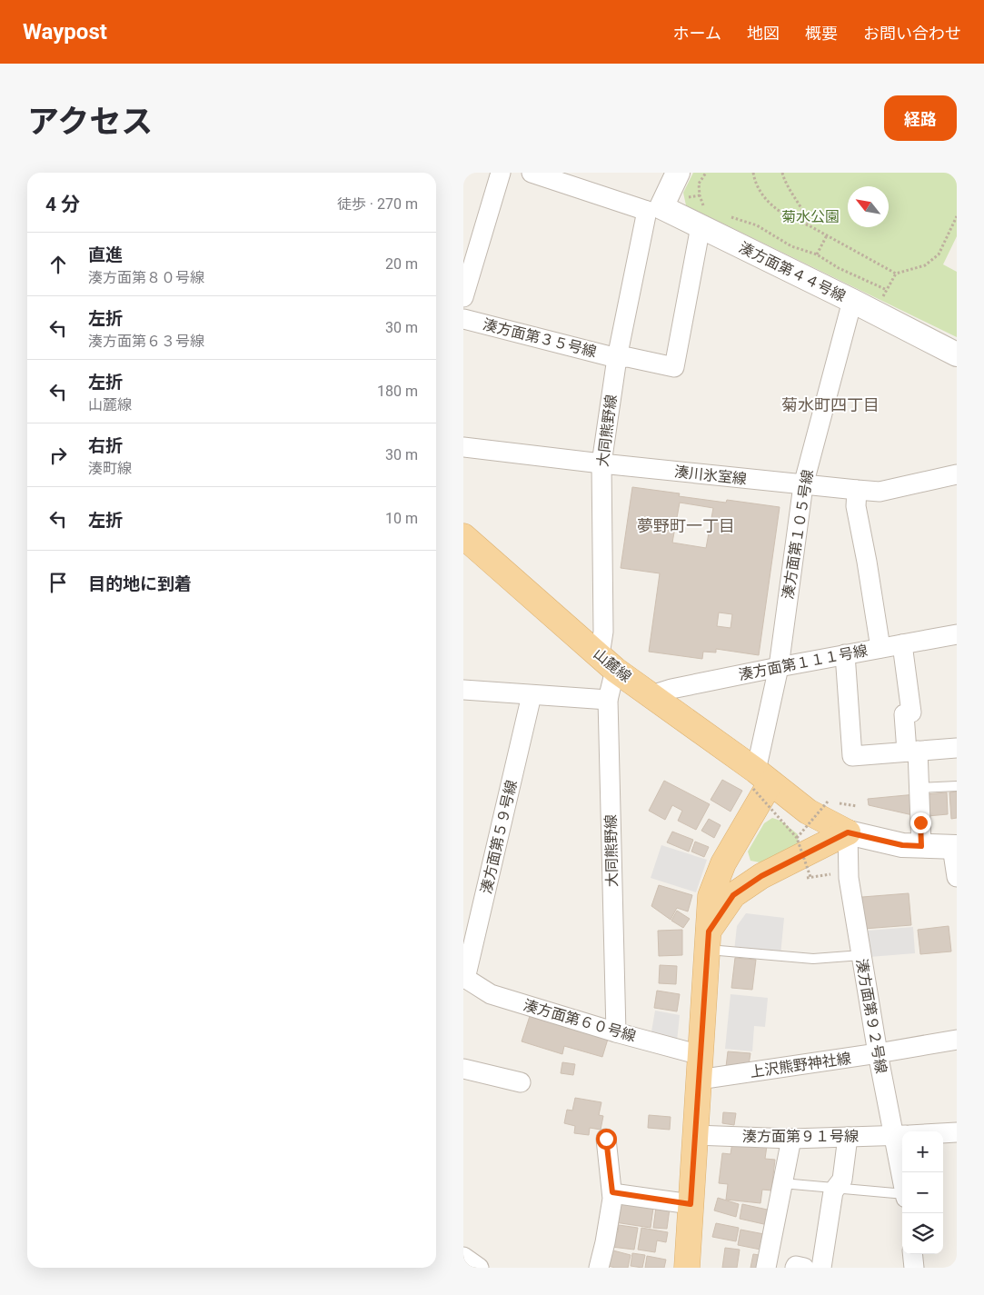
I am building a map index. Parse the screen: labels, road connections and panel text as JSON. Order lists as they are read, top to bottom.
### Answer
{
  "streets": {
    "main road": ["山麓線"],
    "street": [
      "湊方面第４４号線",
      "湊方面第３５号線",
      "大同熊野線",
      "湊川氷室線",
      "湊方面第１０５号線",
      "湊方面第１１１号線",
      "湊方面第５９号線",
      "湊方面第９２号線",
      "湊方面第６０号線",
      "上沢熊野神社線",
      "湊方面第９１号線"
    ]
  },
  "crossings": [
    ["湊方面第４４号線", "湊方面第３５号線"],
    ["湊方面第４４号線", "大同熊野線"],
    ["湊方面第４４号線", "湊方面第１０５号線"],
    ["湊方面第３５号線", "大同熊野線"],
    ["大同熊野線", "湊川氷室線"],
    ["大同熊野線", "山麓線"],
    ["大同熊野線", "湊方面第６０号線"],
    ["湊川氷室線", "湊方面第１０５号線"],
    ["湊方面第１０５号線", "湊方面第１１１号線"],
    ["湊方面第１０５号線", "山麓線"],
    ["湊方面第１１１号線", "山麓線"],
    ["山麓線", "湊方面第９２号線"],
    ["湊方面第５９号線", "湊方面第６０号線"],
    ["湊方面第９２号線", "上沢熊野神社線"]
  ],
  "districts": ["菊水町四丁目", "夢野町一丁目"],
  "parks": ["菊水公園"],
  "north": "top left",
  "page": {
    "header": "Waypost",
    "nav": [
      "ホーム",
      "地図",
      "概要",
      "お問い合わせ"
    ],
    "title": "アクセス",
    "buttons": "経路",
    "heading": ["4 分", "徒歩 · 270 m"],
    "list": [
      ["直進", "湊方面第８０号線", "20 m"],
      ["左折", "湊方面第６３号線", "30 m"],
      ["左折", "山麓線", "180 m"],
      ["右折", "湊町線", "30 m"],
      ["左折", "10 m"],
      "目的地に到着"
    ],
    "map_buttons": ["+", "−"]
  }
}
